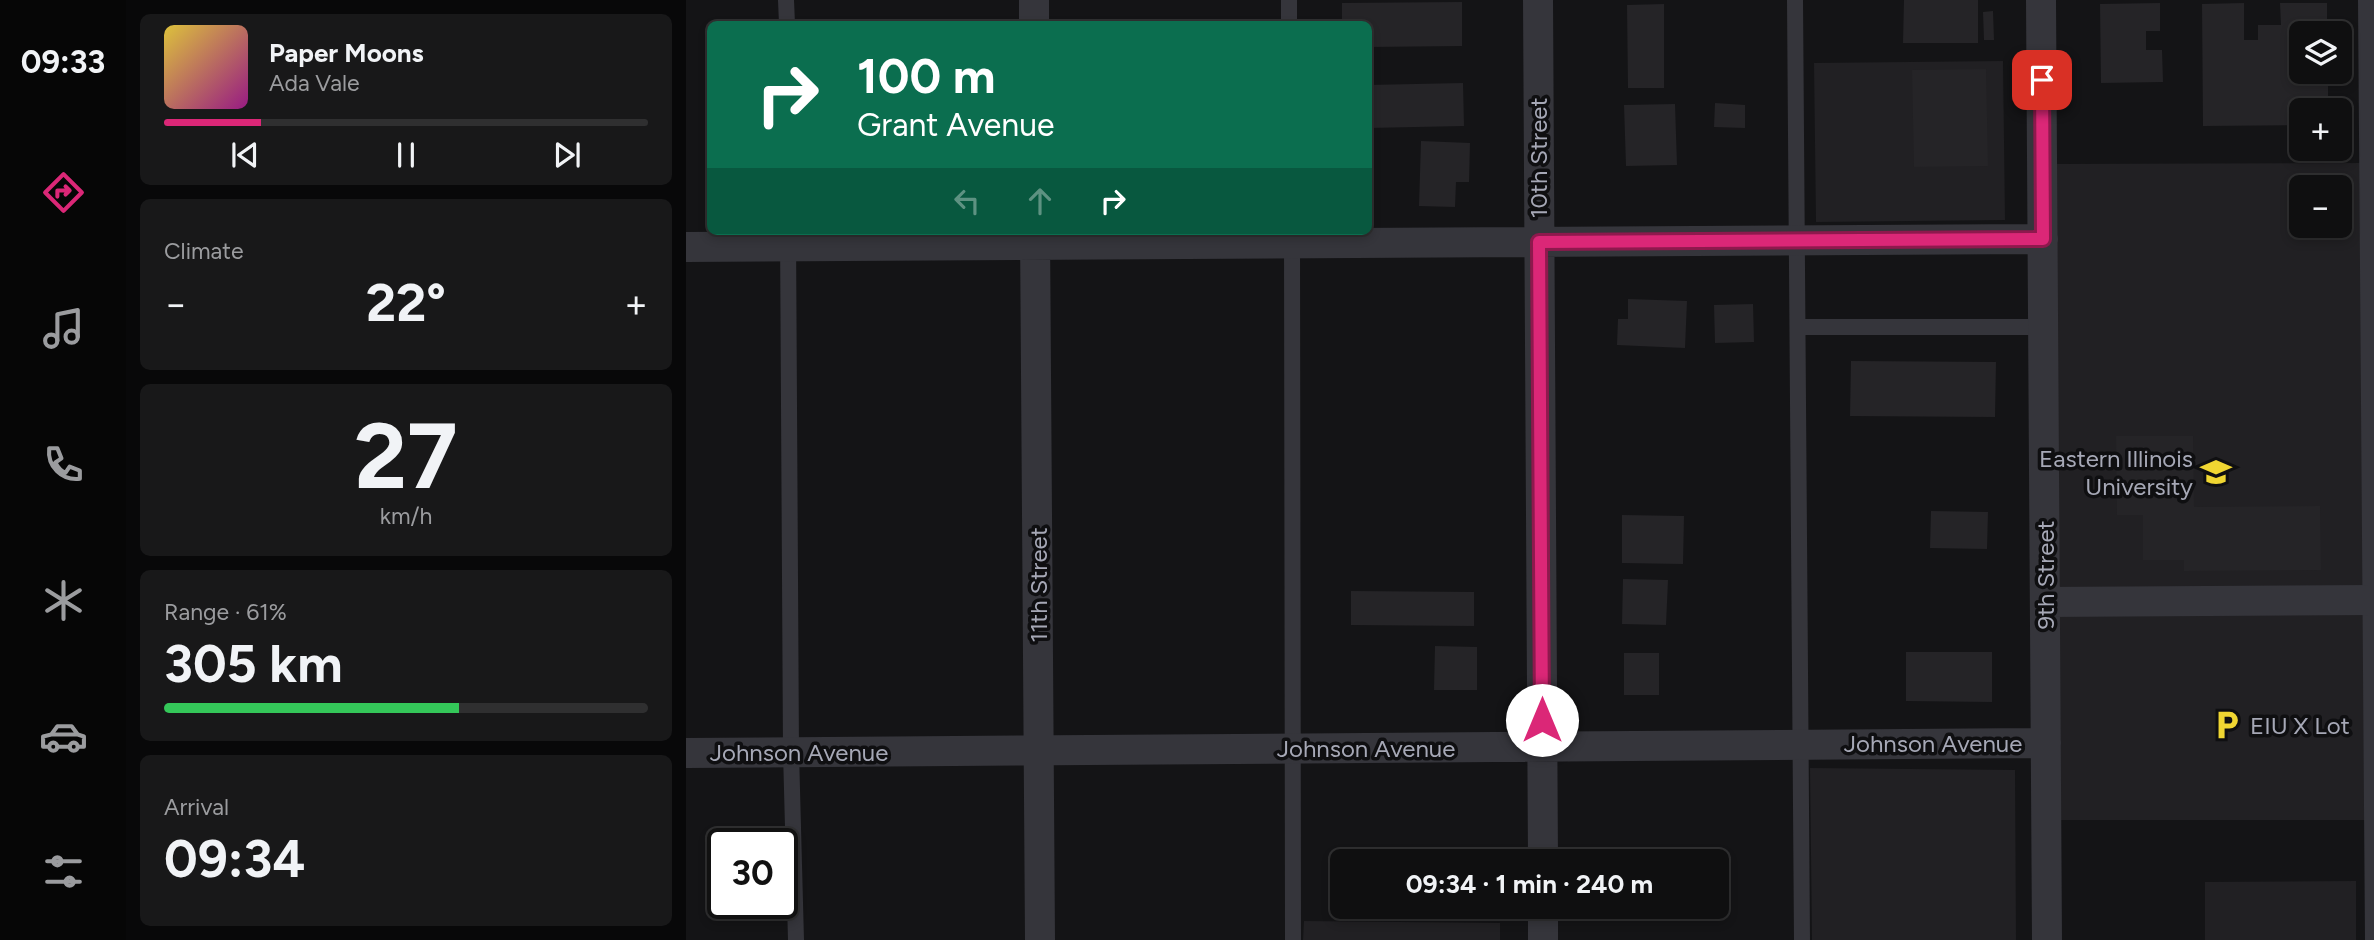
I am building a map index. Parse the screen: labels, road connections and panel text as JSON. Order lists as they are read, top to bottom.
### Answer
{
  "streets": {
    "street": [
      "10th Street",
      "9th Street",
      "11th Street",
      "Johnson Avenue"
    ]
  },
  "crossings": [
    ["10th Street", "Johnson Avenue"],
    ["9th Street", "Johnson Avenue"],
    ["11th Street", "Johnson Avenue"]
  ],
  "places": {
    "school or university": ["Eastern Illinois University"],
    "parking": ["EIU X Lot"]
  },
  "page": {
    "tabs": "09:33",
    "map_buttons": ["+", "−"],
    "turn": ["100 m", "Grant Avenue"],
    "song": ["Paper Moons", "Ada Vale"],
    "tile": [
      "Climate",
      ["27", "km/h"],
      ["Range · 61%", "305 km"],
      ["Arrival", "09:34"]
    ],
    "heat": ["−", "22°", "+"],
    "limit": "30",
    "trip": "09:34 · 1 min · 240 m"
  }
}
